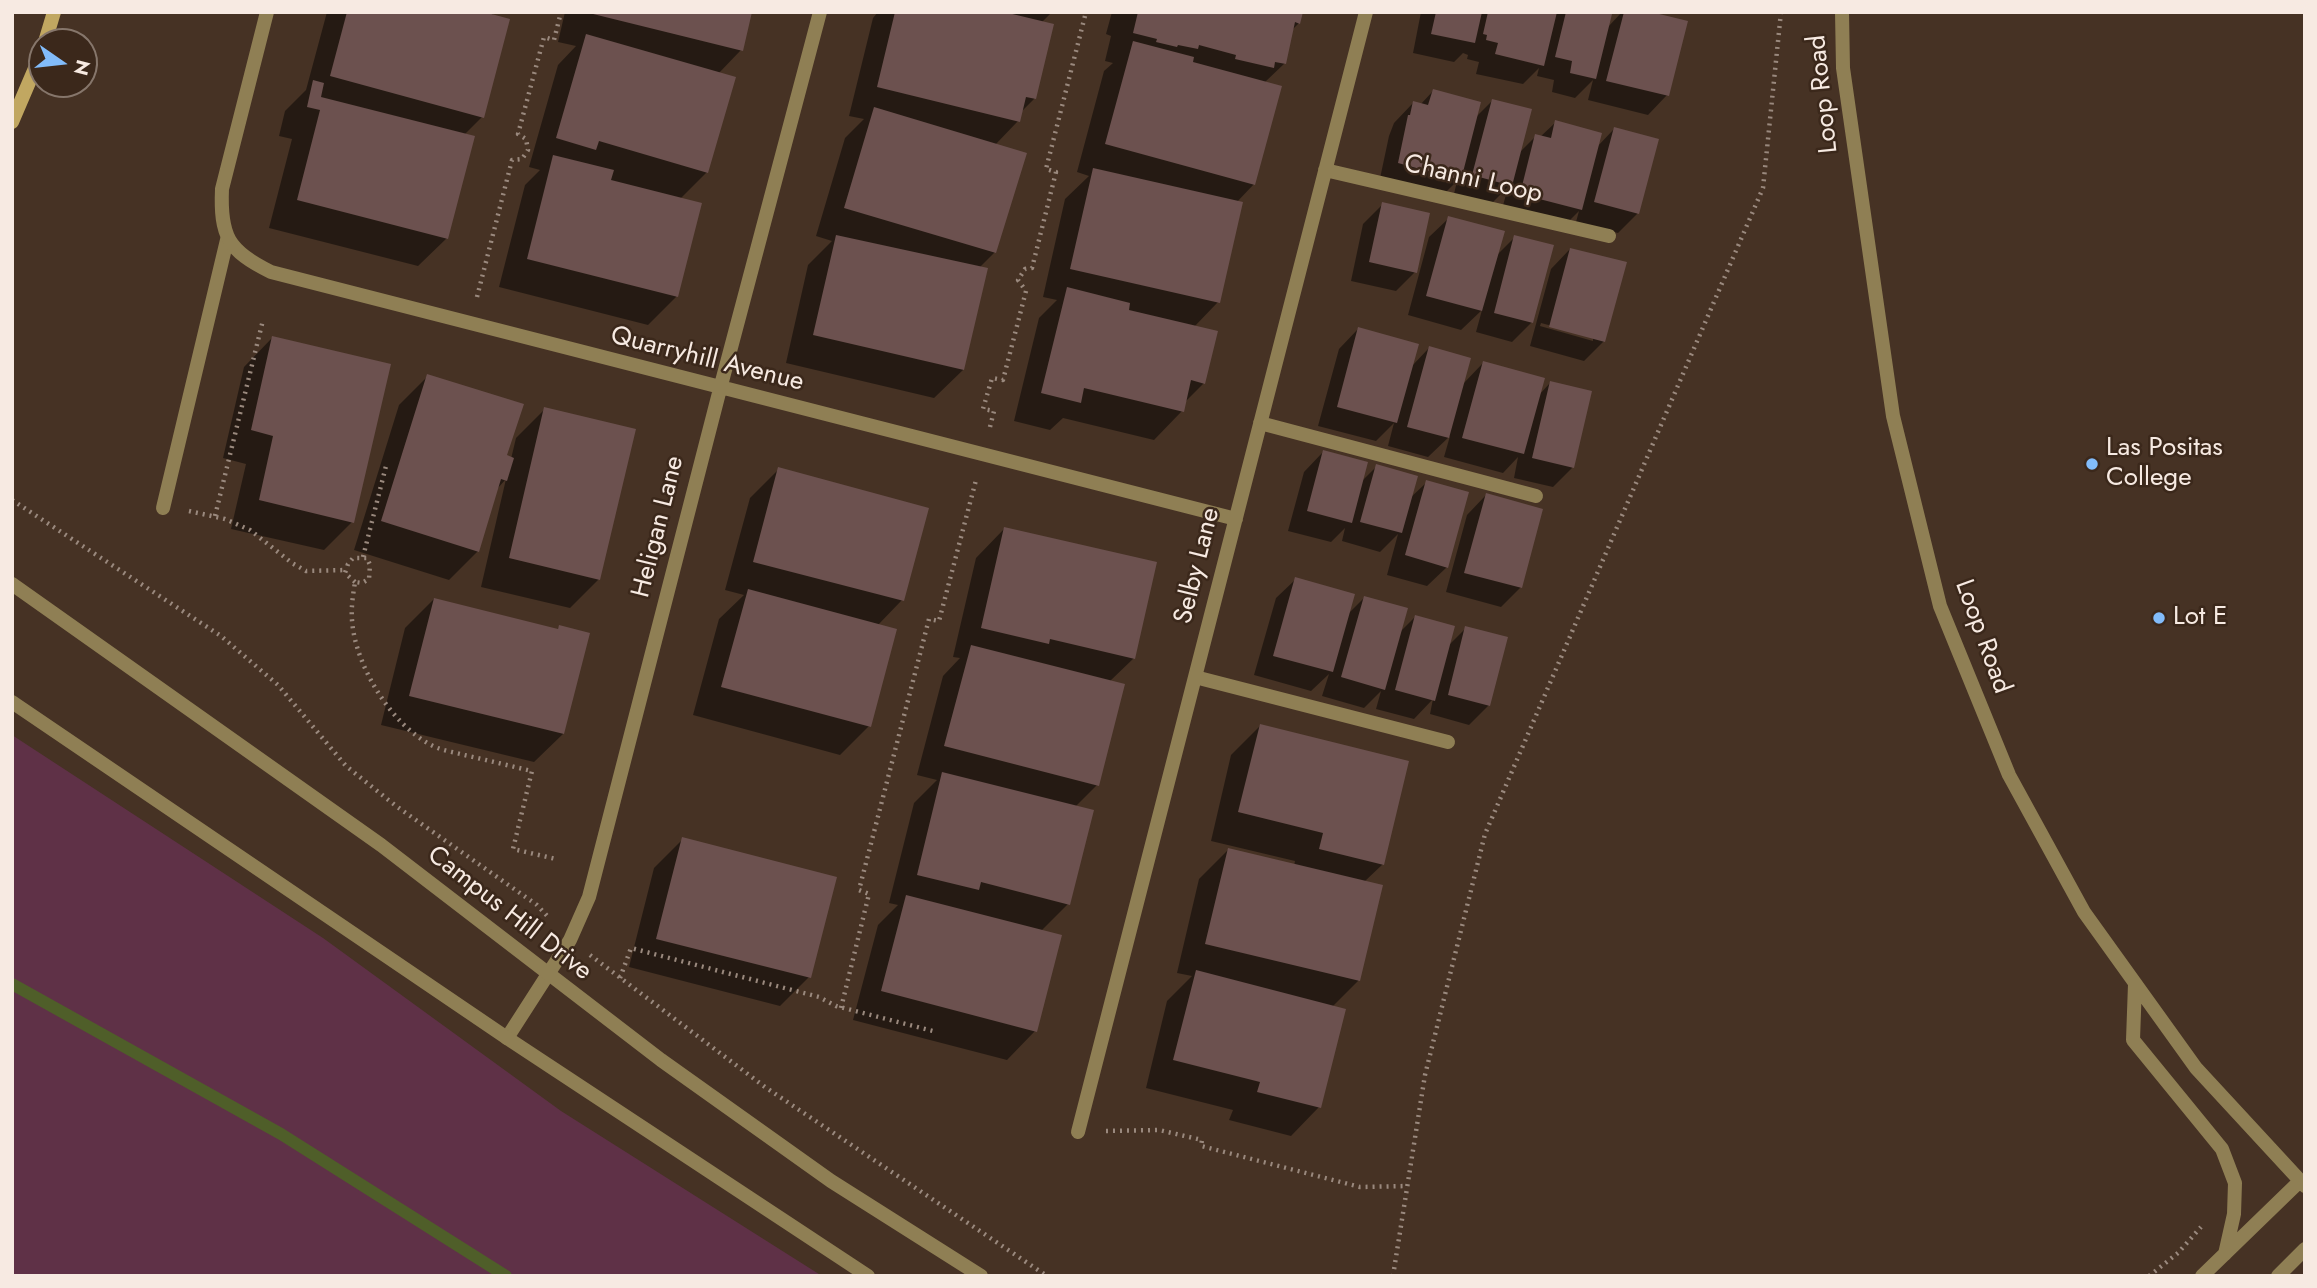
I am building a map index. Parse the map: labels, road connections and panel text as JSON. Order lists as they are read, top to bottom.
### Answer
{
  "streets": {
    "street": [
      "Loop Road",
      "Channi Loop",
      "Quarryhill Avenue",
      "Heligan Lane",
      "Selby Lane",
      "Campus Hill Drive"
    ]
  },
  "crossings": [
    ["Channi Loop", "Selby Lane"],
    ["Quarryhill Avenue", "Heligan Lane"],
    ["Quarryhill Avenue", "Selby Lane"],
    ["Heligan Lane", "Campus Hill Drive"]
  ],
  "places": ["Las Positas College", "Lot E"],
  "north": "right"
}
